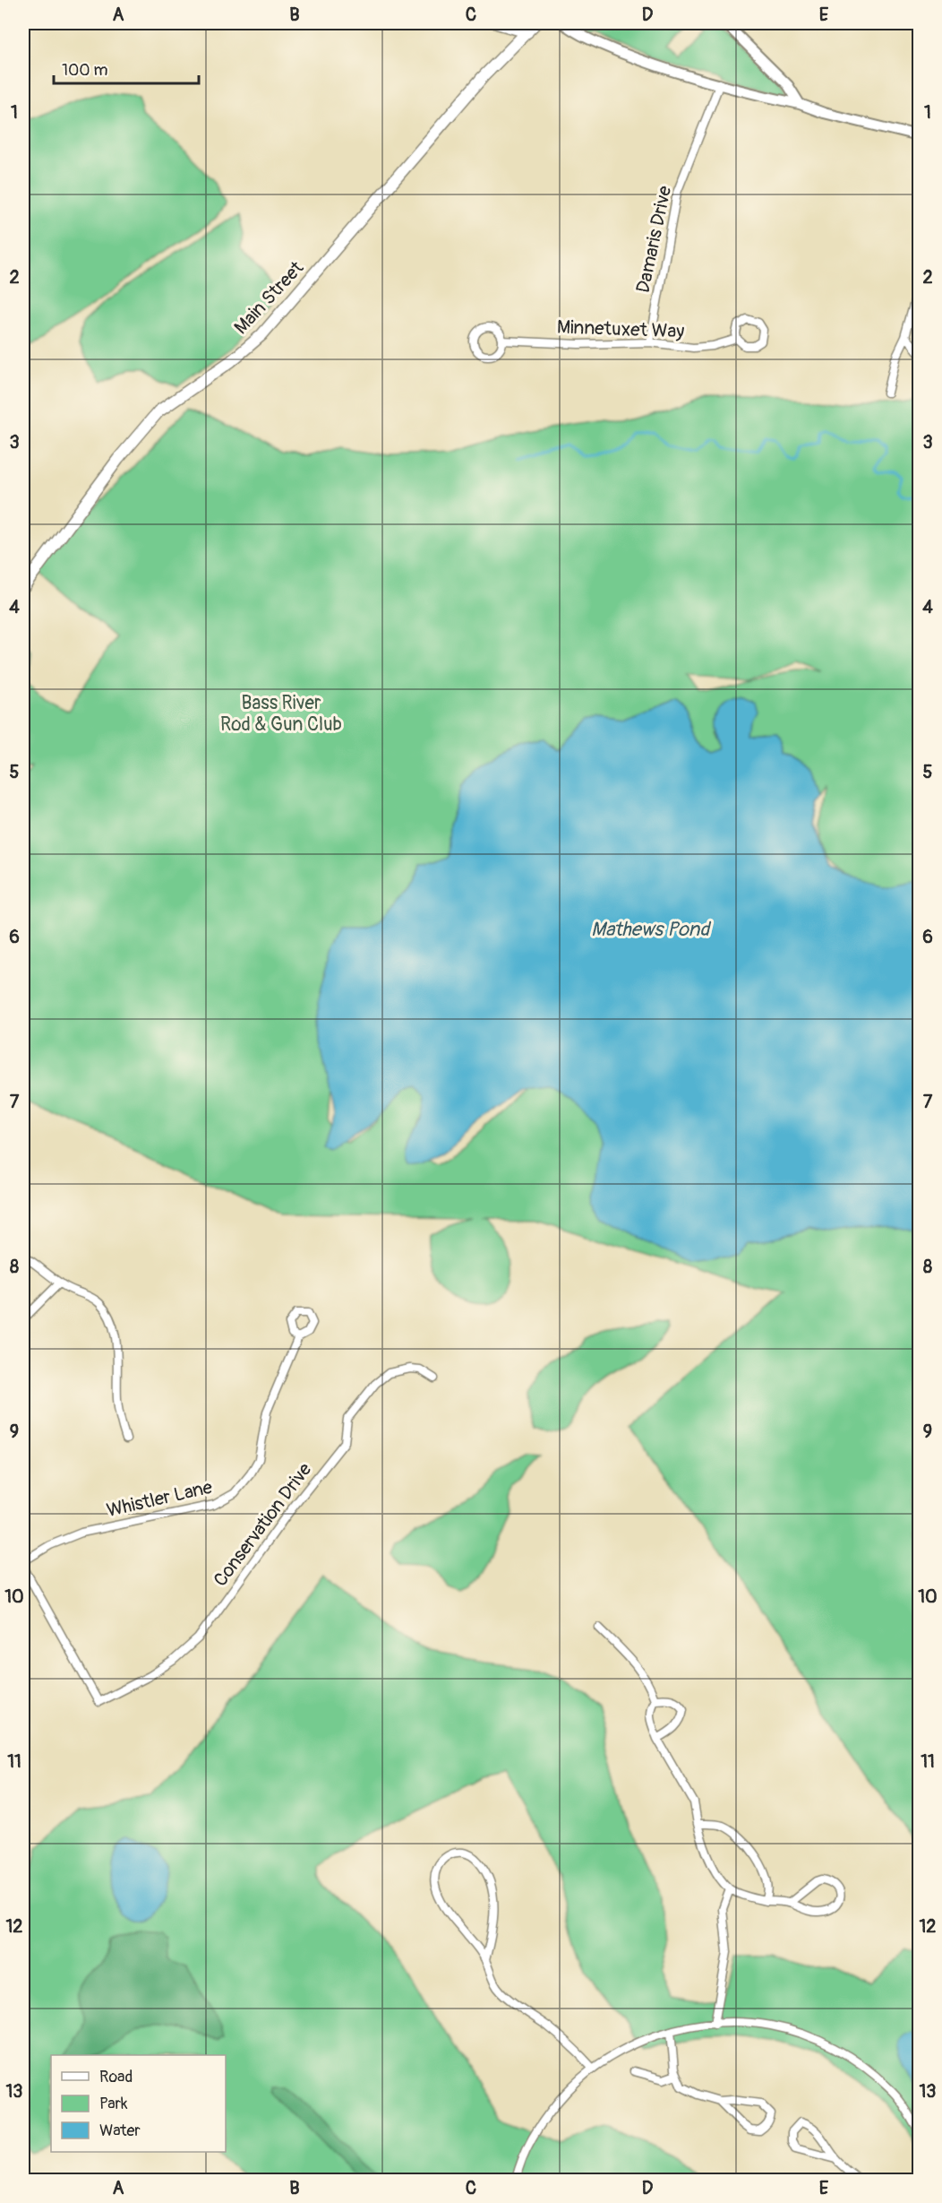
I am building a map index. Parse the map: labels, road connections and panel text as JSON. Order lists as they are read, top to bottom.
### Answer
{
  "streets": {
    "main road": ["Main Street"],
    "street": [
      "Damaris Drive",
      "Minnetuxet Way",
      "Whistler Lane",
      "Conservation Drive"
    ]
  },
  "crossings": [
    ["Damaris Drive", "Minnetuxet Way"]
  ],
  "water": ["Mathews Pond"],
  "parks": ["Bass River Rod & Gun Club"],
  "legend": ["Road", "Park", "Water"],
  "scale_bar": "100 m",
  "grid": {
    "columns": [
      "A",
      "B",
      "C",
      "D",
      "E"
    ],
    "rows": [
      "1",
      "2",
      "3",
      "4",
      "5",
      "6",
      "7",
      "8",
      "9",
      "10",
      "11",
      "12",
      "13"
    ]
  }
}
